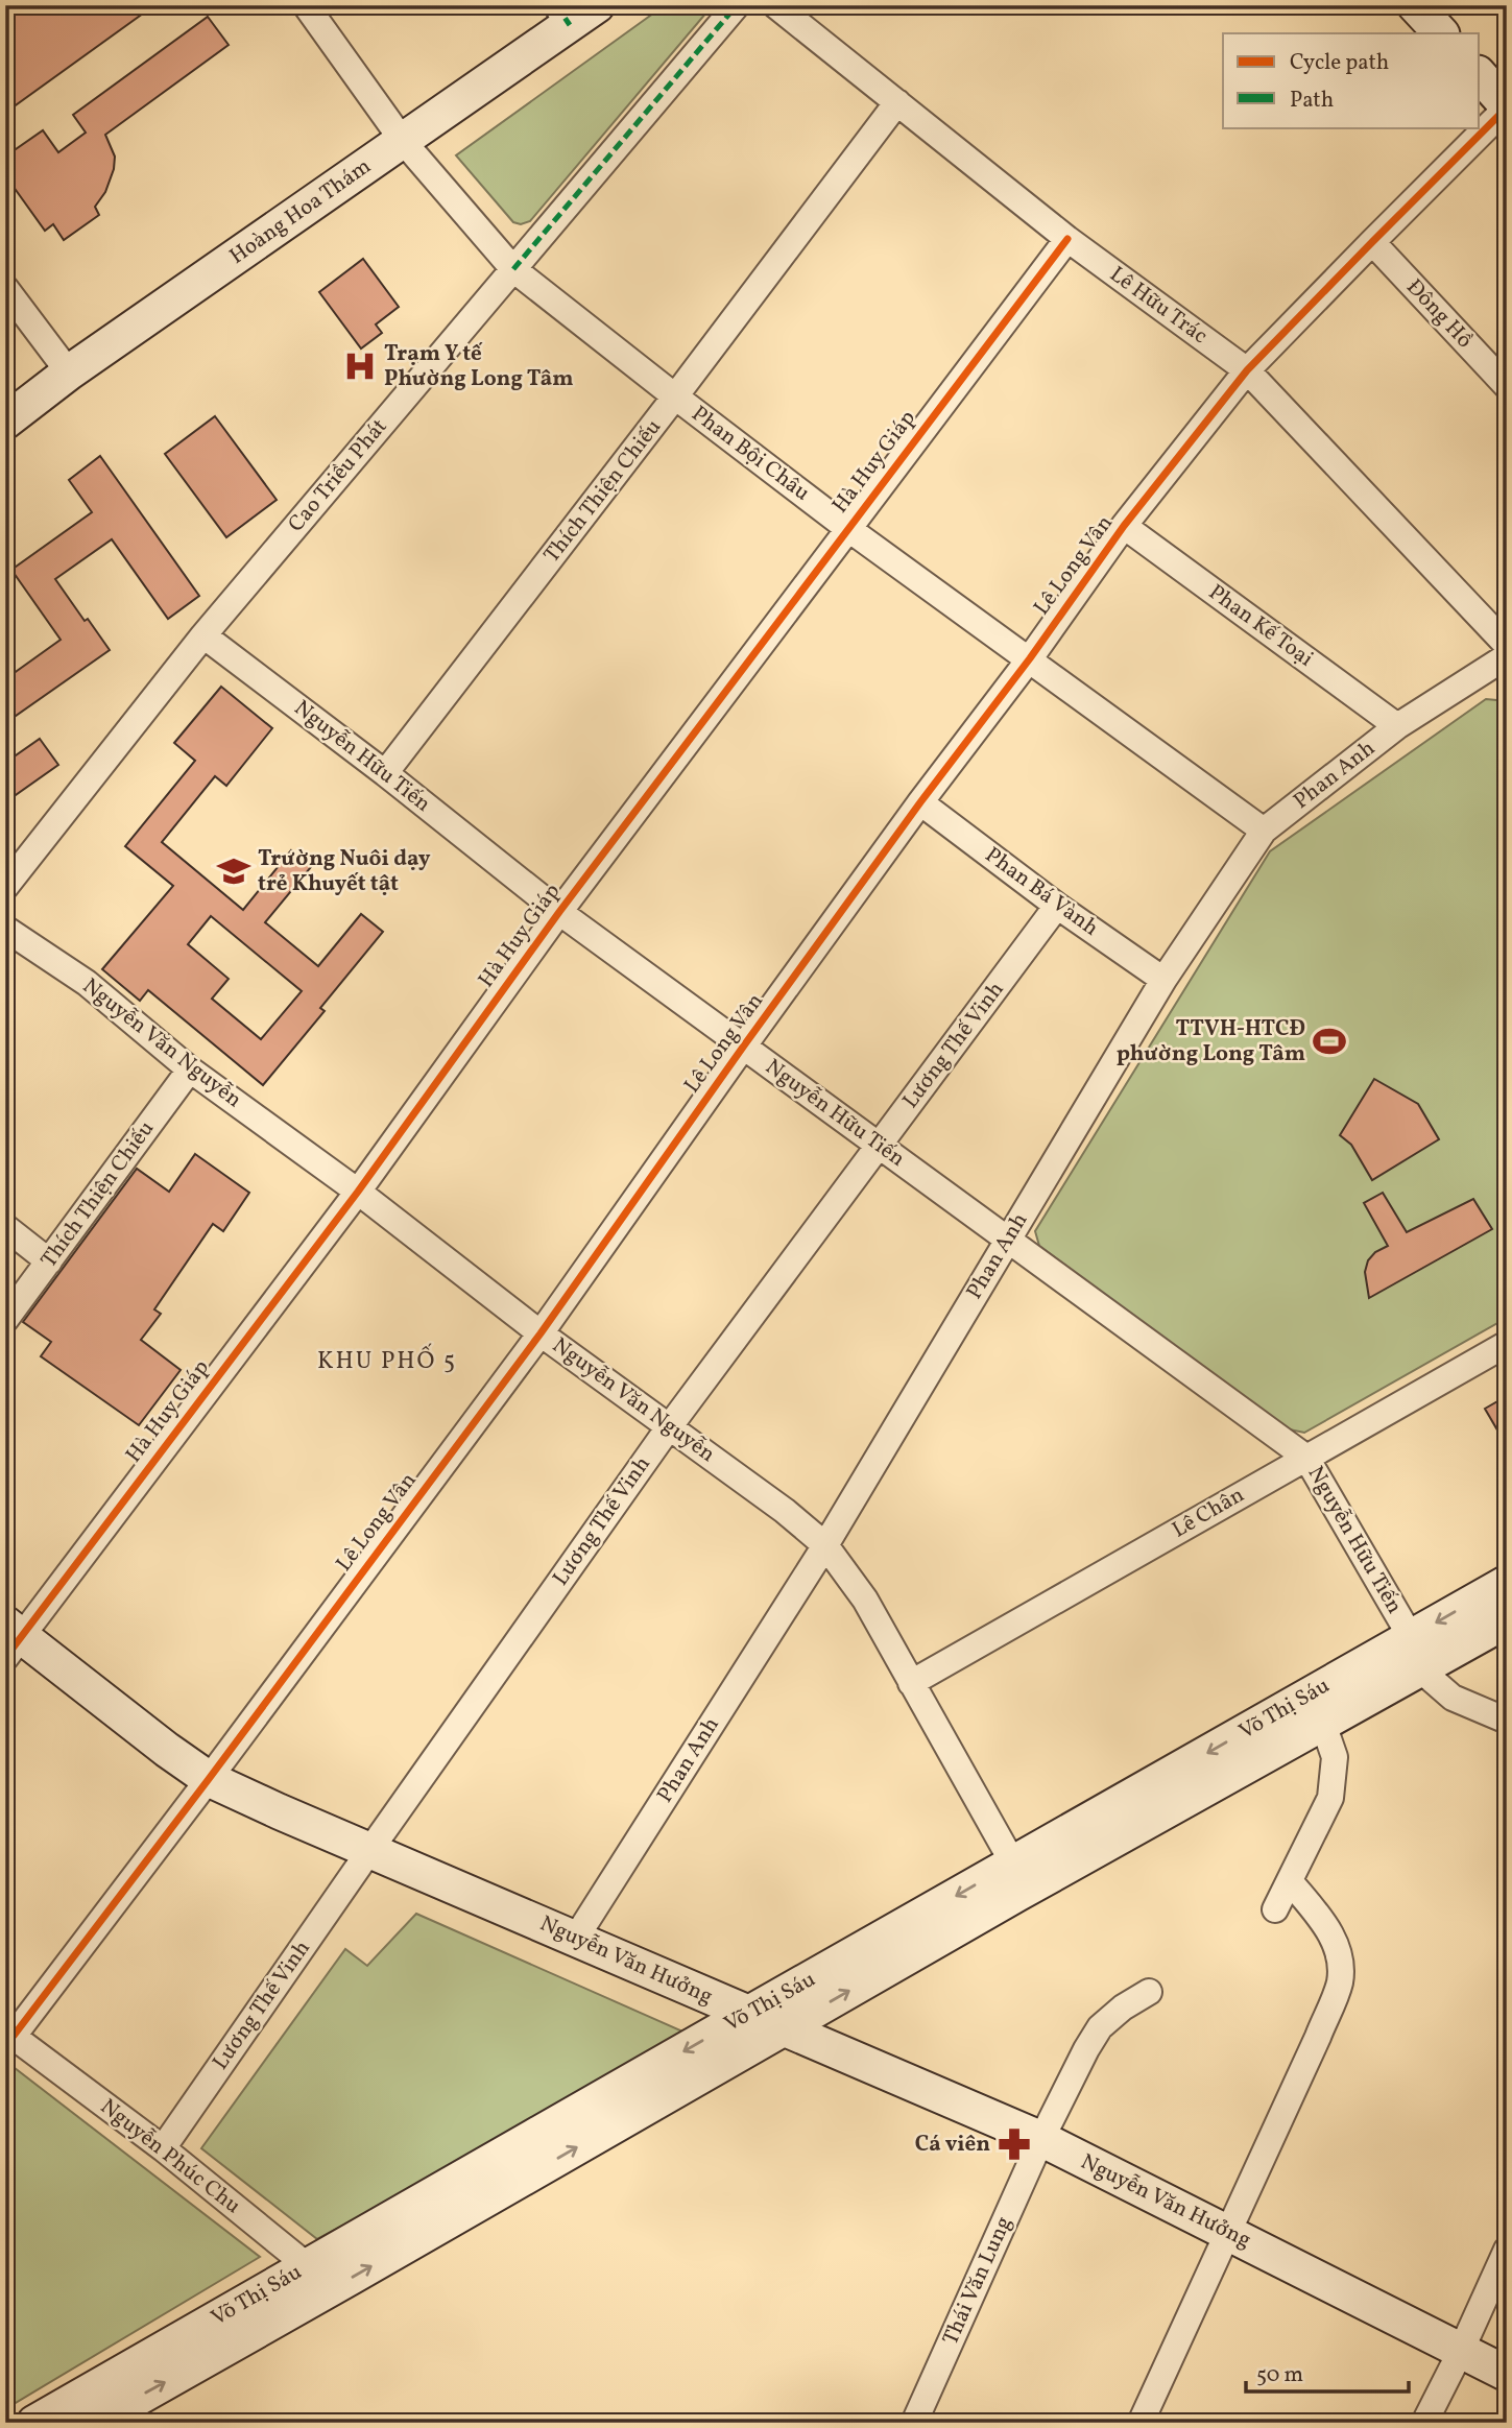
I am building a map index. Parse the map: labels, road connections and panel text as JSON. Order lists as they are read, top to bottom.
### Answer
{
  "streets": {
    "main road": ["Hoàng Hoa Thám", "Võ Thị Sáu", "Nguyễn Văn Hưởng"],
    "street": [
      "Lê Hữu Trác",
      "Đông Hồ",
      "Phan Bội Châu",
      "Hà Huy Giáp",
      "Cao Triều Phát",
      "Thích Thiện Chiếu",
      "Lê Long Vân",
      "Phan Kế Toại",
      "Nguyễn Hữu Tiến",
      "Phan Anh",
      "Phan Bá Vành",
      "Nguyễn Văn Nguyễn",
      "Lương Thế Vinh",
      "Lê Chân",
      "Nguyễn Phúc Chu",
      "Thái Văn Lung"
    ]
  },
  "crossings": [
    ["Hoàng Hoa Thám", "Phan Bội Châu"],
    ["Lê Hữu Trác", "Hà Huy Giáp"],
    ["Lê Hữu Trác", "Thích Thiện Chiếu"],
    ["Lê Hữu Trác", "Lê Long Vân"],
    ["Đông Hồ", "Lê Long Vân"],
    ["Phan Bội Châu", "Hà Huy Giáp"],
    ["Phan Bội Châu", "Cao Triều Phát"],
    ["Phan Bội Châu", "Thích Thiện Chiếu"],
    ["Phan Bội Châu", "Lê Long Vân"],
    ["Phan Bội Châu", "Phan Anh"],
    ["Hà Huy Giáp", "Nguyễn Hữu Tiến"],
    ["Hà Huy Giáp", "Nguyễn Văn Nguyễn"],
    ["Hà Huy Giáp", "Nguyễn Văn Hưởng"],
    ["Cao Triều Phát", "Nguyễn Hữu Tiến"],
    ["Thích Thiện Chiếu", "Nguyễn Hữu Tiến"],
    ["Thích Thiện Chiếu", "Nguyễn Văn Nguyễn"],
    ["Lê Long Vân", "Phan Kế Toại"],
    ["Lê Long Vân", "Nguyễn Hữu Tiến"],
    ["Lê Long Vân", "Phan Bá Vành"],
    ["Lê Long Vân", "Nguyễn Văn Nguyễn"],
    ["Lê Long Vân", "Nguyễn Văn Hưởng"],
    ["Lê Long Vân", "Nguyễn Phúc Chu"],
    ["Phan Kế Toại", "Phan Anh"],
    ["Nguyễn Hữu Tiến", "Phan Anh"],
    ["Nguyễn Hữu Tiến", "Lương Thế Vinh"],
    ["Nguyễn Hữu Tiến", "Lê Chân"],
    ["Nguyễn Hữu Tiến", "Võ Thị Sáu"],
    ["Phan Anh", "Phan Bá Vành"],
    ["Phan Anh", "Nguyễn Văn Nguyễn"],
    ["Phan Anh", "Nguyễn Văn Hưởng"],
    ["Phan Bá Vành", "Lương Thế Vinh"],
    ["Nguyễn Văn Nguyễn", "Lương Thế Vinh"],
    ["Nguyễn Văn Nguyễn", "Lê Chân"],
    ["Nguyễn Văn Nguyễn", "Võ Thị Sáu"],
    ["Lương Thế Vinh", "Nguyễn Văn Hưởng"],
    ["Lương Thế Vinh", "Nguyễn Phúc Chu"],
    ["Võ Thị Sáu", "Nguyễn Văn Hưởng"],
    ["Võ Thị Sáu", "Nguyễn Phúc Chu"],
    ["Nguyễn Văn Hưởng", "Thái Văn Lung"]
  ],
  "districts": ["KHU PHỐ 5"],
  "places": {
    "hospital": ["Trạm Y tế Phường Long Tâm"],
    "school or university": ["Trường Nuôi dạy trẻ Khuyết tật"],
    "sports": ["TTVH-HTCĐ phường Long Tâm"],
    "pharmacy": ["Cá viên"]
  },
  "legend": ["Cycle path", "Path"],
  "scale_bar": "50 m"
}
